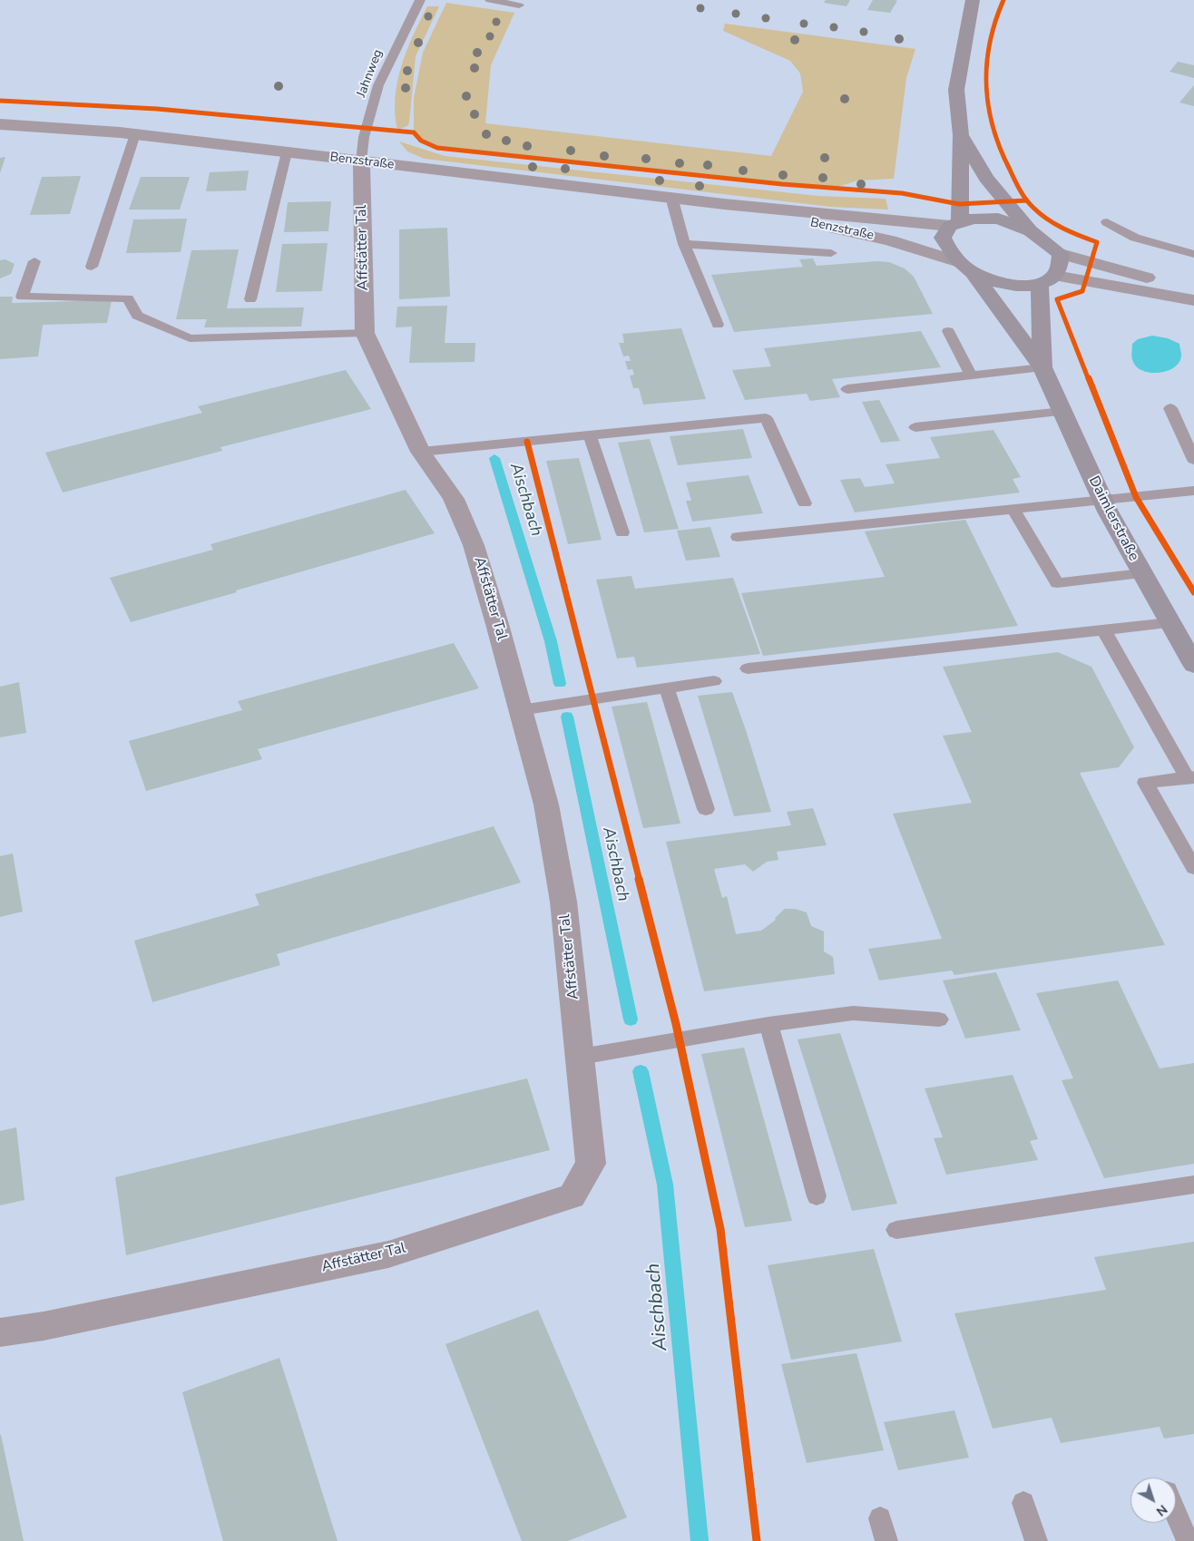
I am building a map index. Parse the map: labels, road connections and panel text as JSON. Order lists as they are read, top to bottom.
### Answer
{
  "streets": {
    "main road": ["Daimlerstraße"],
    "street": ["Benzstraße", "Affstätter Tal"],
    "lane": ["Jahnweg"]
  },
  "crossings": [
    ["Jahnweg", "Benzstraße"],
    ["Jahnweg", "Affstätter Tal"],
    ["Benzstraße", "Affstätter Tal"],
    ["Benzstraße", "Daimlerstraße"]
  ],
  "water": ["Aischbach"],
  "north": "bottom right"
}
